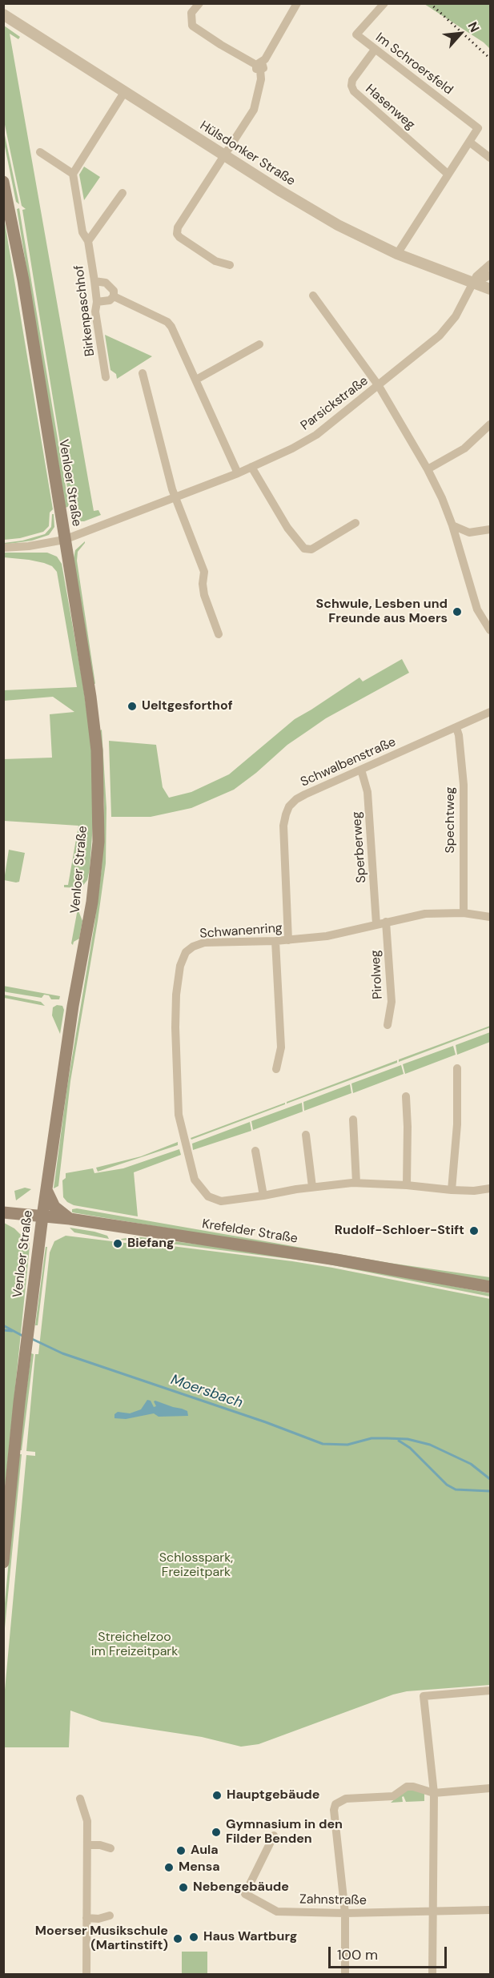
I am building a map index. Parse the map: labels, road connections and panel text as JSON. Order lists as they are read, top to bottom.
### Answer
{
  "streets": {
    "main road": ["Venloer Straße", "Krefelder Straße"],
    "street": [
      "Im Schroersfeld",
      "Hasenweg",
      "Hülsdonker Straße",
      "Birkenpaschhof",
      "Parsickstraße",
      "Schwalbenstraße",
      "Spechtweg",
      "Sperberweg",
      "Schwanenring",
      "Pirolweg",
      "Zahnstraße"
    ]
  },
  "crossings": [
    ["Im Schroersfeld", "Hasenweg"],
    ["Im Schroersfeld", "Hülsdonker Straße"],
    ["Hülsdonker Straße", "Parsickstraße"],
    ["Parsickstraße", "Venloer Straße"],
    ["Venloer Straße", "Krefelder Straße"],
    ["Schwalbenstraße", "Spechtweg"],
    ["Schwalbenstraße", "Sperberweg"],
    ["Schwalbenstraße", "Schwanenring"],
    ["Spechtweg", "Schwanenring"],
    ["Sperberweg", "Schwanenring"],
    ["Schwanenring", "Pirolweg"]
  ],
  "water": ["Moersbach"],
  "parks": ["Schlosspark, Freizeitpark", "Streichelzoo im Freizeitpark"],
  "places": [
    "Schwule, Lesben und Freunde aus Moers",
    "Ueltgesforthof",
    "Rudolf-Schloer-Stift",
    "Biefang",
    "Hauptgebäude",
    "Gymnasium in den Filder Benden",
    "Aula",
    "Mensa",
    "Nebengebäude",
    "Haus Wartburg",
    "Moerser Musikschule (Martinstift)"
  ],
  "scale_bar": "100 m",
  "north": "top right"
}
